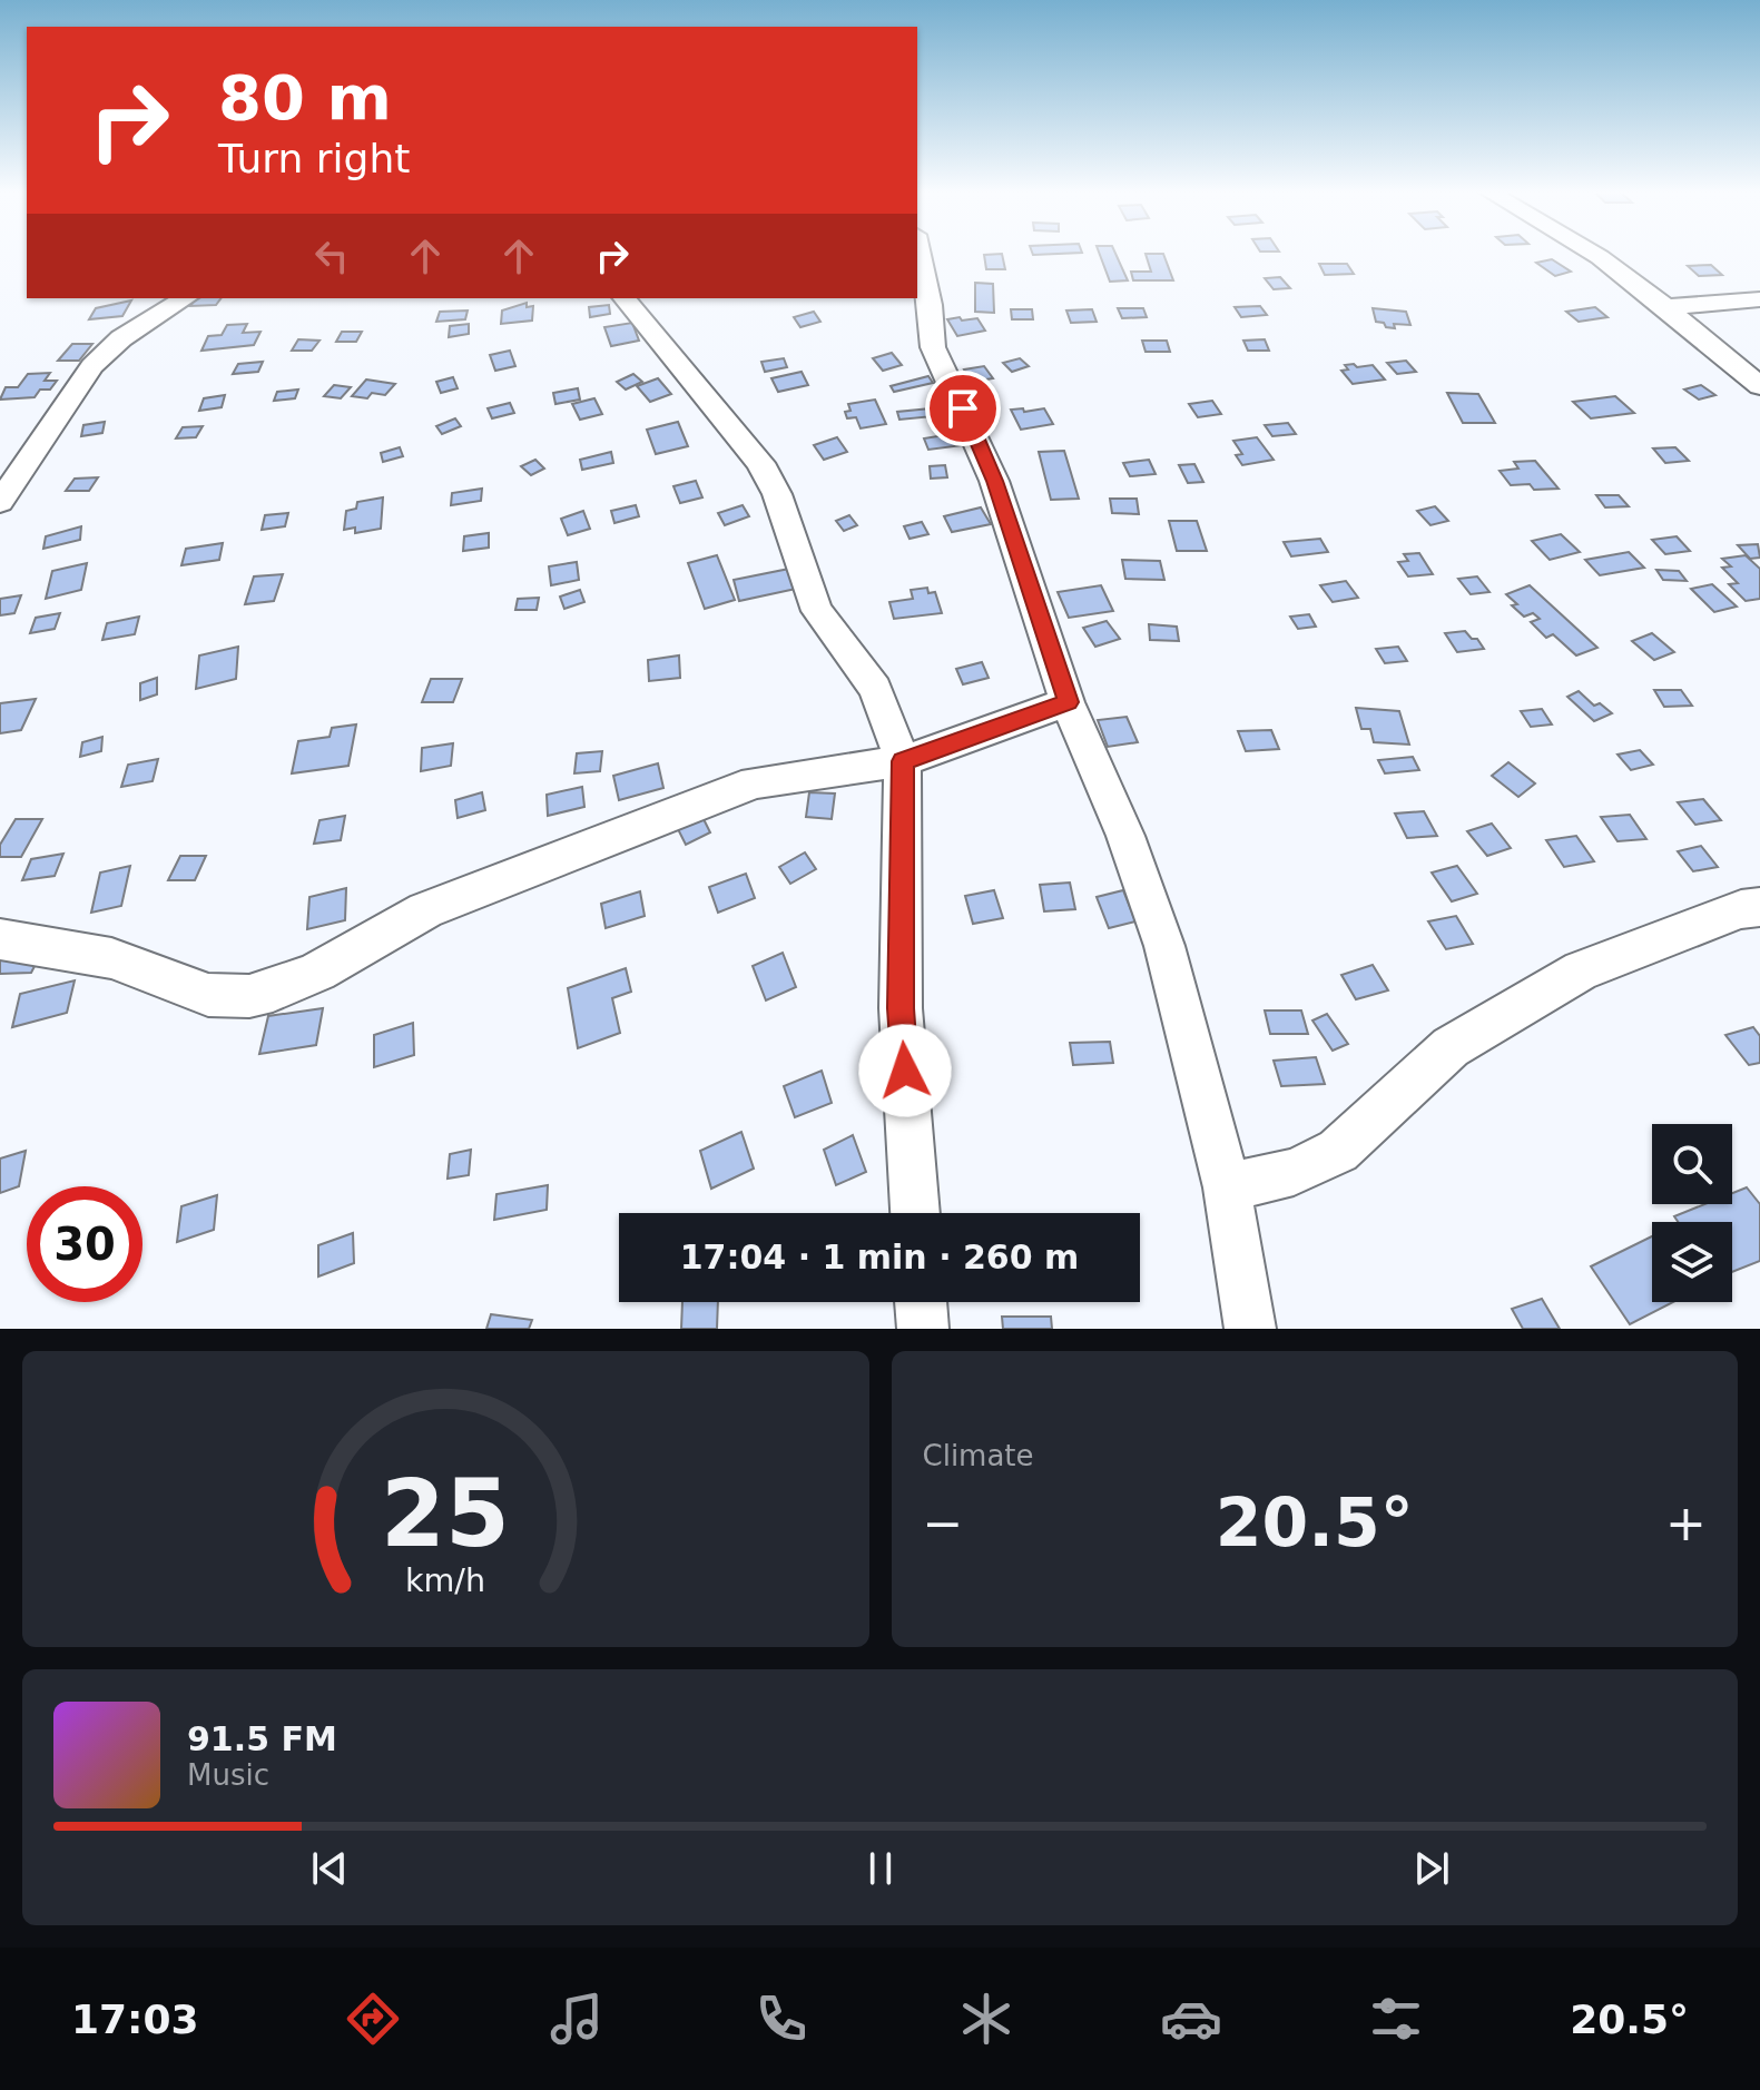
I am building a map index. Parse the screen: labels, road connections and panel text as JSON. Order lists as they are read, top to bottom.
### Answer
{
  "page": {
    "turn": ["80 m", "Turn right"],
    "limit": "30",
    "trip": "17:04 · 1 min · 260 m",
    "tile": "Climate",
    "heat": ["−", "20.5°", "+"],
    "song": ["91.5 FM", "Music"],
    "tabs": ["17:03", "20.5°"],
    "gauge": ["25", "km/h"]
  }
}
